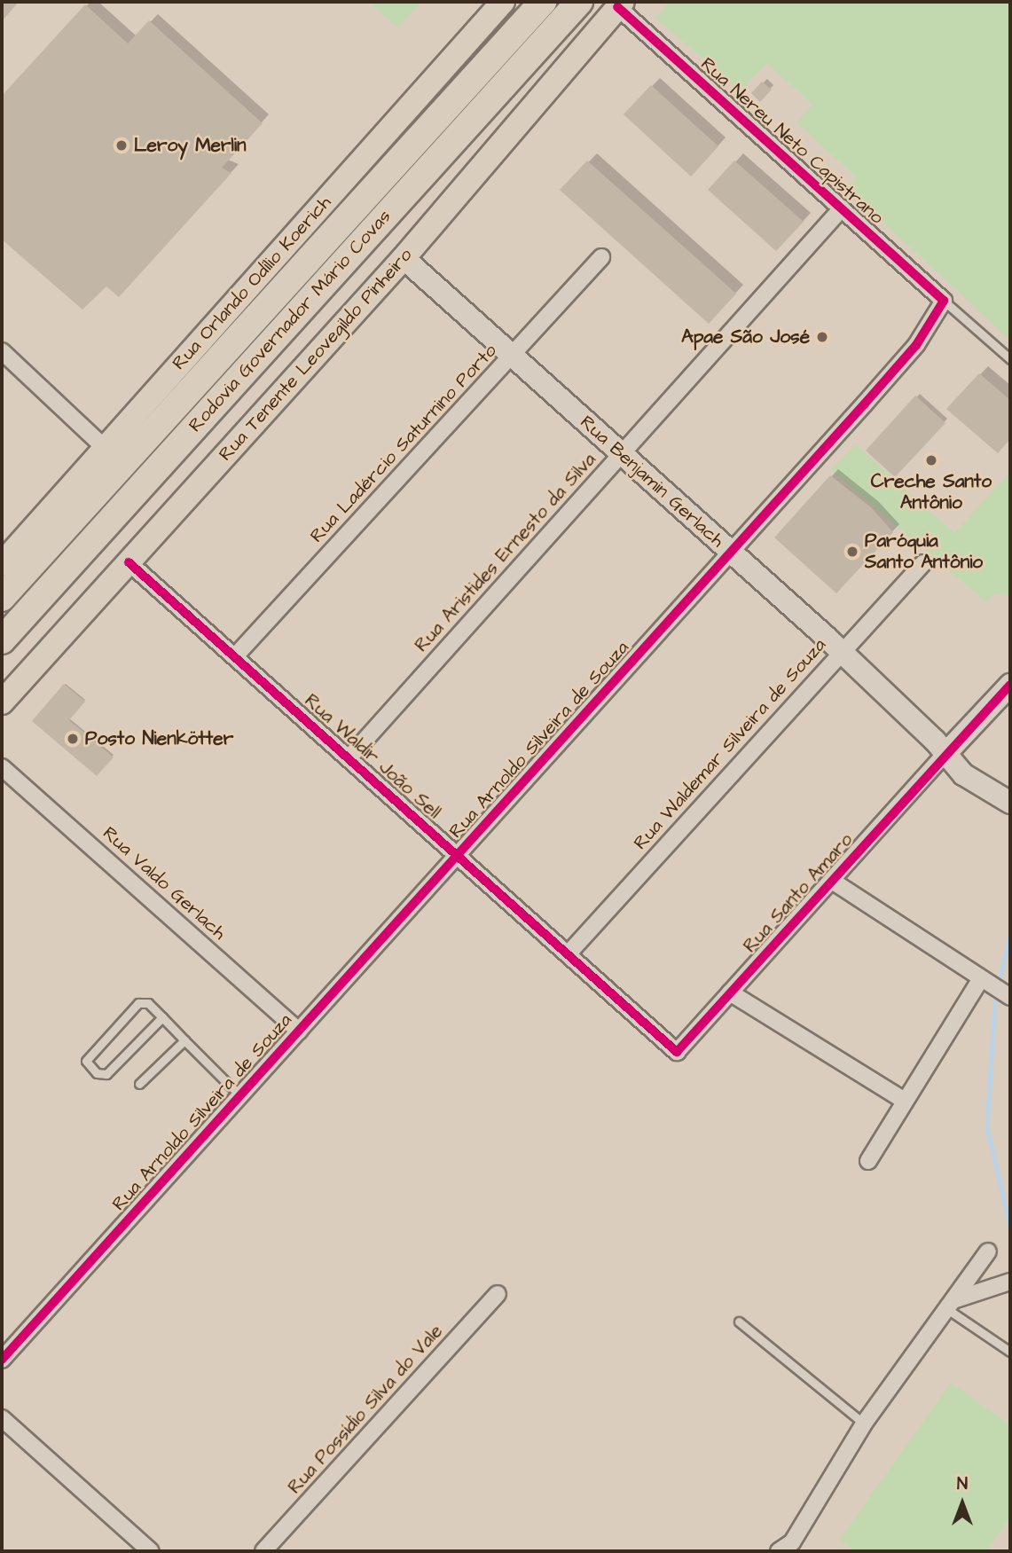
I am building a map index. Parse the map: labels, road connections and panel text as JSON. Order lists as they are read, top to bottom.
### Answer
{
  "streets": {
    "highway": ["Rodovia Governador Mário Covas"],
    "main road": ["Rua Orlando Odílio Koerich", "Rua Tenente Leovegildo Pinheiro", "Rua Benjamin Gerlach"],
    "street": [
      "Rua Nereu Neto Capistrano",
      "Rua Ladércio Saturnino Porto",
      "Rua Aristides Ernesto da Silva",
      "Rua Arnoldo Silveira de Souza",
      "Rua Waldemar Silveira de Souza",
      "Rua Waldir João Sell",
      "Rua Valdo Gerlach",
      "Rua Santo Amaro",
      "Rua Possídio Silva do Vale"
    ]
  },
  "crossings": [
    ["Rua Nereu Neto Capistrano", "Rua Tenente Leovegildo Pinheiro"],
    ["Rua Nereu Neto Capistrano", "Rua Aristides Ernesto da Silva"],
    ["Rua Nereu Neto Capistrano", "Rua Arnoldo Silveira de Souza"],
    ["Rua Tenente Leovegildo Pinheiro", "Rua Benjamin Gerlach"],
    ["Rua Tenente Leovegildo Pinheiro", "Rua Waldir João Sell"],
    ["Rua Ladércio Saturnino Porto", "Rua Benjamin Gerlach"],
    ["Rua Ladércio Saturnino Porto", "Rua Waldir João Sell"],
    ["Rua Benjamin Gerlach", "Rua Aristides Ernesto da Silva"],
    ["Rua Benjamin Gerlach", "Rua Arnoldo Silveira de Souza"],
    ["Rua Benjamin Gerlach", "Rua Waldemar Silveira de Souza"],
    ["Rua Benjamin Gerlach", "Rua Santo Amaro"],
    ["Rua Aristides Ernesto da Silva", "Rua Waldir João Sell"],
    ["Rua Arnoldo Silveira de Souza", "Rua Waldir João Sell"],
    ["Rua Arnoldo Silveira de Souza", "Rua Valdo Gerlach"],
    ["Rua Waldemar Silveira de Souza", "Rua Waldir João Sell"],
    ["Rua Waldir João Sell", "Rua Santo Amaro"]
  ],
  "places": [
    "Leroy Merlin",
    "Apae São José",
    "Creche Santo Antônio",
    "Paróquia Santo Antônio",
    "Posto Nienkötter"
  ],
  "north": "top"
}
